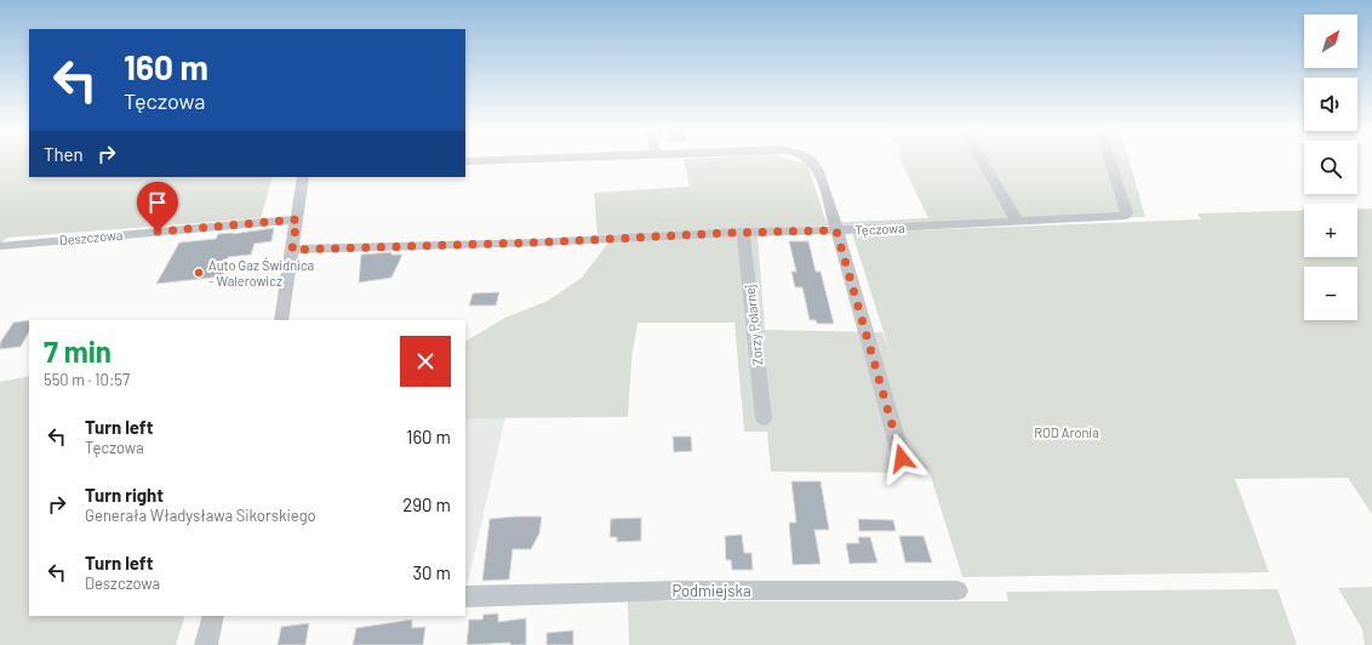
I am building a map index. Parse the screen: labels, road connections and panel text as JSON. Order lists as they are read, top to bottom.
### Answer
{
  "streets": {
    "street": [
      "Tęczowa",
      "Deszczowa",
      "Zorzy Polarnej",
      "Podmiejska"
    ]
  },
  "crossings": [
    ["Tęczowa", "Zorzy Polarnej"]
  ],
  "parks": ["ROD Aronia"],
  "places": ["Auto Gaz Świdnica - Walerowicz"],
  "north": "top right",
  "page": {
    "map_buttons": ["+", "−"],
    "turn": ["160 m", "Tęczowa"],
    "then": "Then",
    "heading": ["7 min", "550 m · 10:57"],
    "list": [
      {
        "name": "Turn left",
        "note": "Tęczowa",
        "value": "160 m"
      },
      {
        "name": "Turn right",
        "note": "Generała Władysława Sikorskiego",
        "value": "290 m"
      },
      {
        "name": "Turn left",
        "note": "Deszczowa",
        "value": "30 m"
      }
    ]
  }
}
